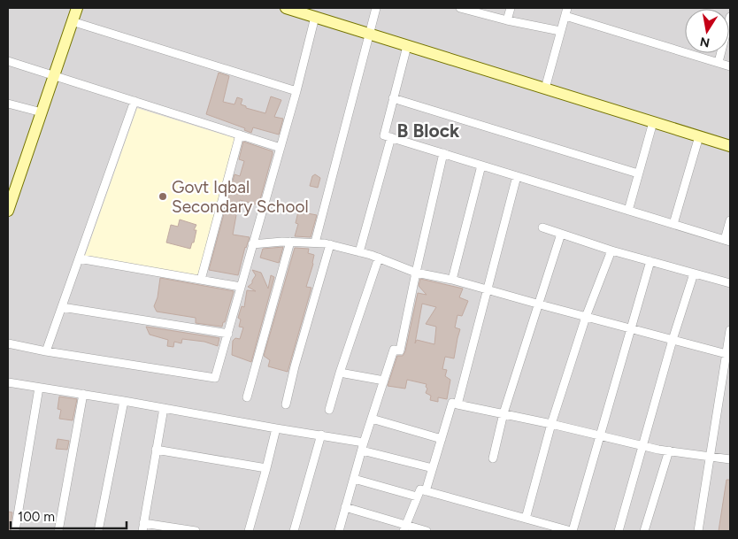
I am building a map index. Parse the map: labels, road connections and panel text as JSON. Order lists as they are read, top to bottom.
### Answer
{
  "districts": ["B Block"],
  "places": ["Govt Iqbal Secondary School"],
  "scale_bar": "100 m",
  "north": "bottom"
}
